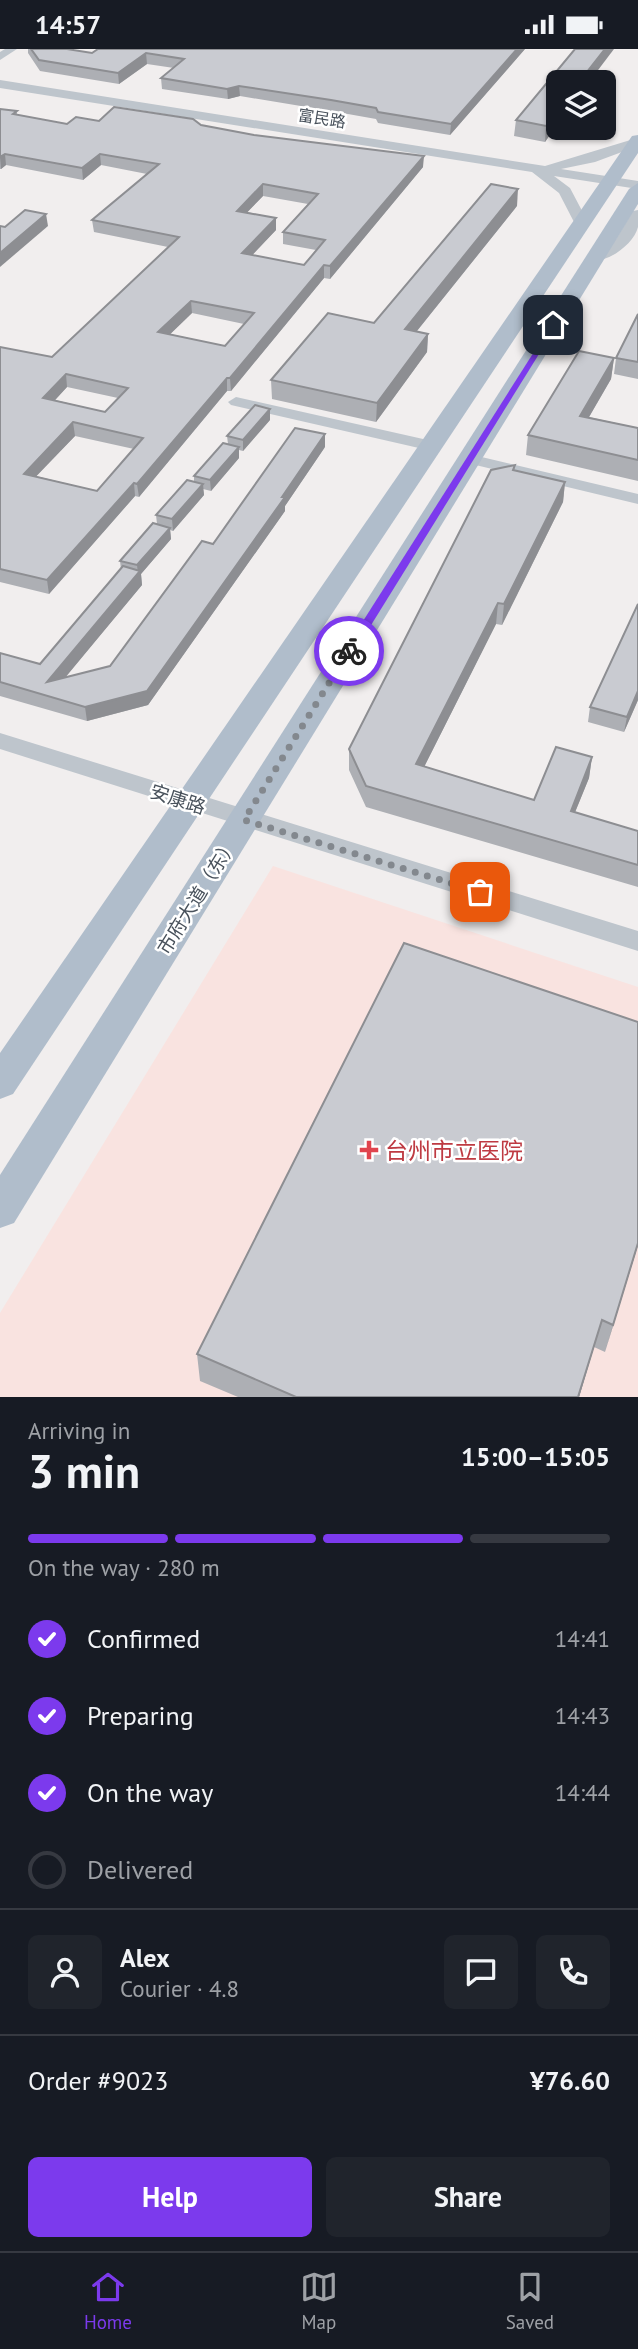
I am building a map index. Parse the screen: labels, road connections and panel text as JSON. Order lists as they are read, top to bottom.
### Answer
{
  "streets": {
    "main road": ["市府大道（东）"],
    "street": ["富民路", "安康路"]
  },
  "crossings": [
    ["富民路", "市府大道（东）"],
    ["安康路", "市府大道（东）"]
  ],
  "places": {
    "health": ["台州市立医院"]
  },
  "page": {
    "status": "14:57",
    "heading": ["3 min", "Arriving in", "15:00–15:05"],
    "panel": [
      "Alex",
      "Courier · 4.8",
      "Order #9023",
      "¥76.60"
    ],
    "bar": "On the way · 280 m",
    "list": [
      ["Confirmed", "14:41"],
      ["Preparing", "14:43"],
      ["On the way", "14:44"],
      "Delivered"
    ],
    "buttons": ["Help", "Share"],
    "tabs": ["Home", "Map", "Saved"]
  }
}
